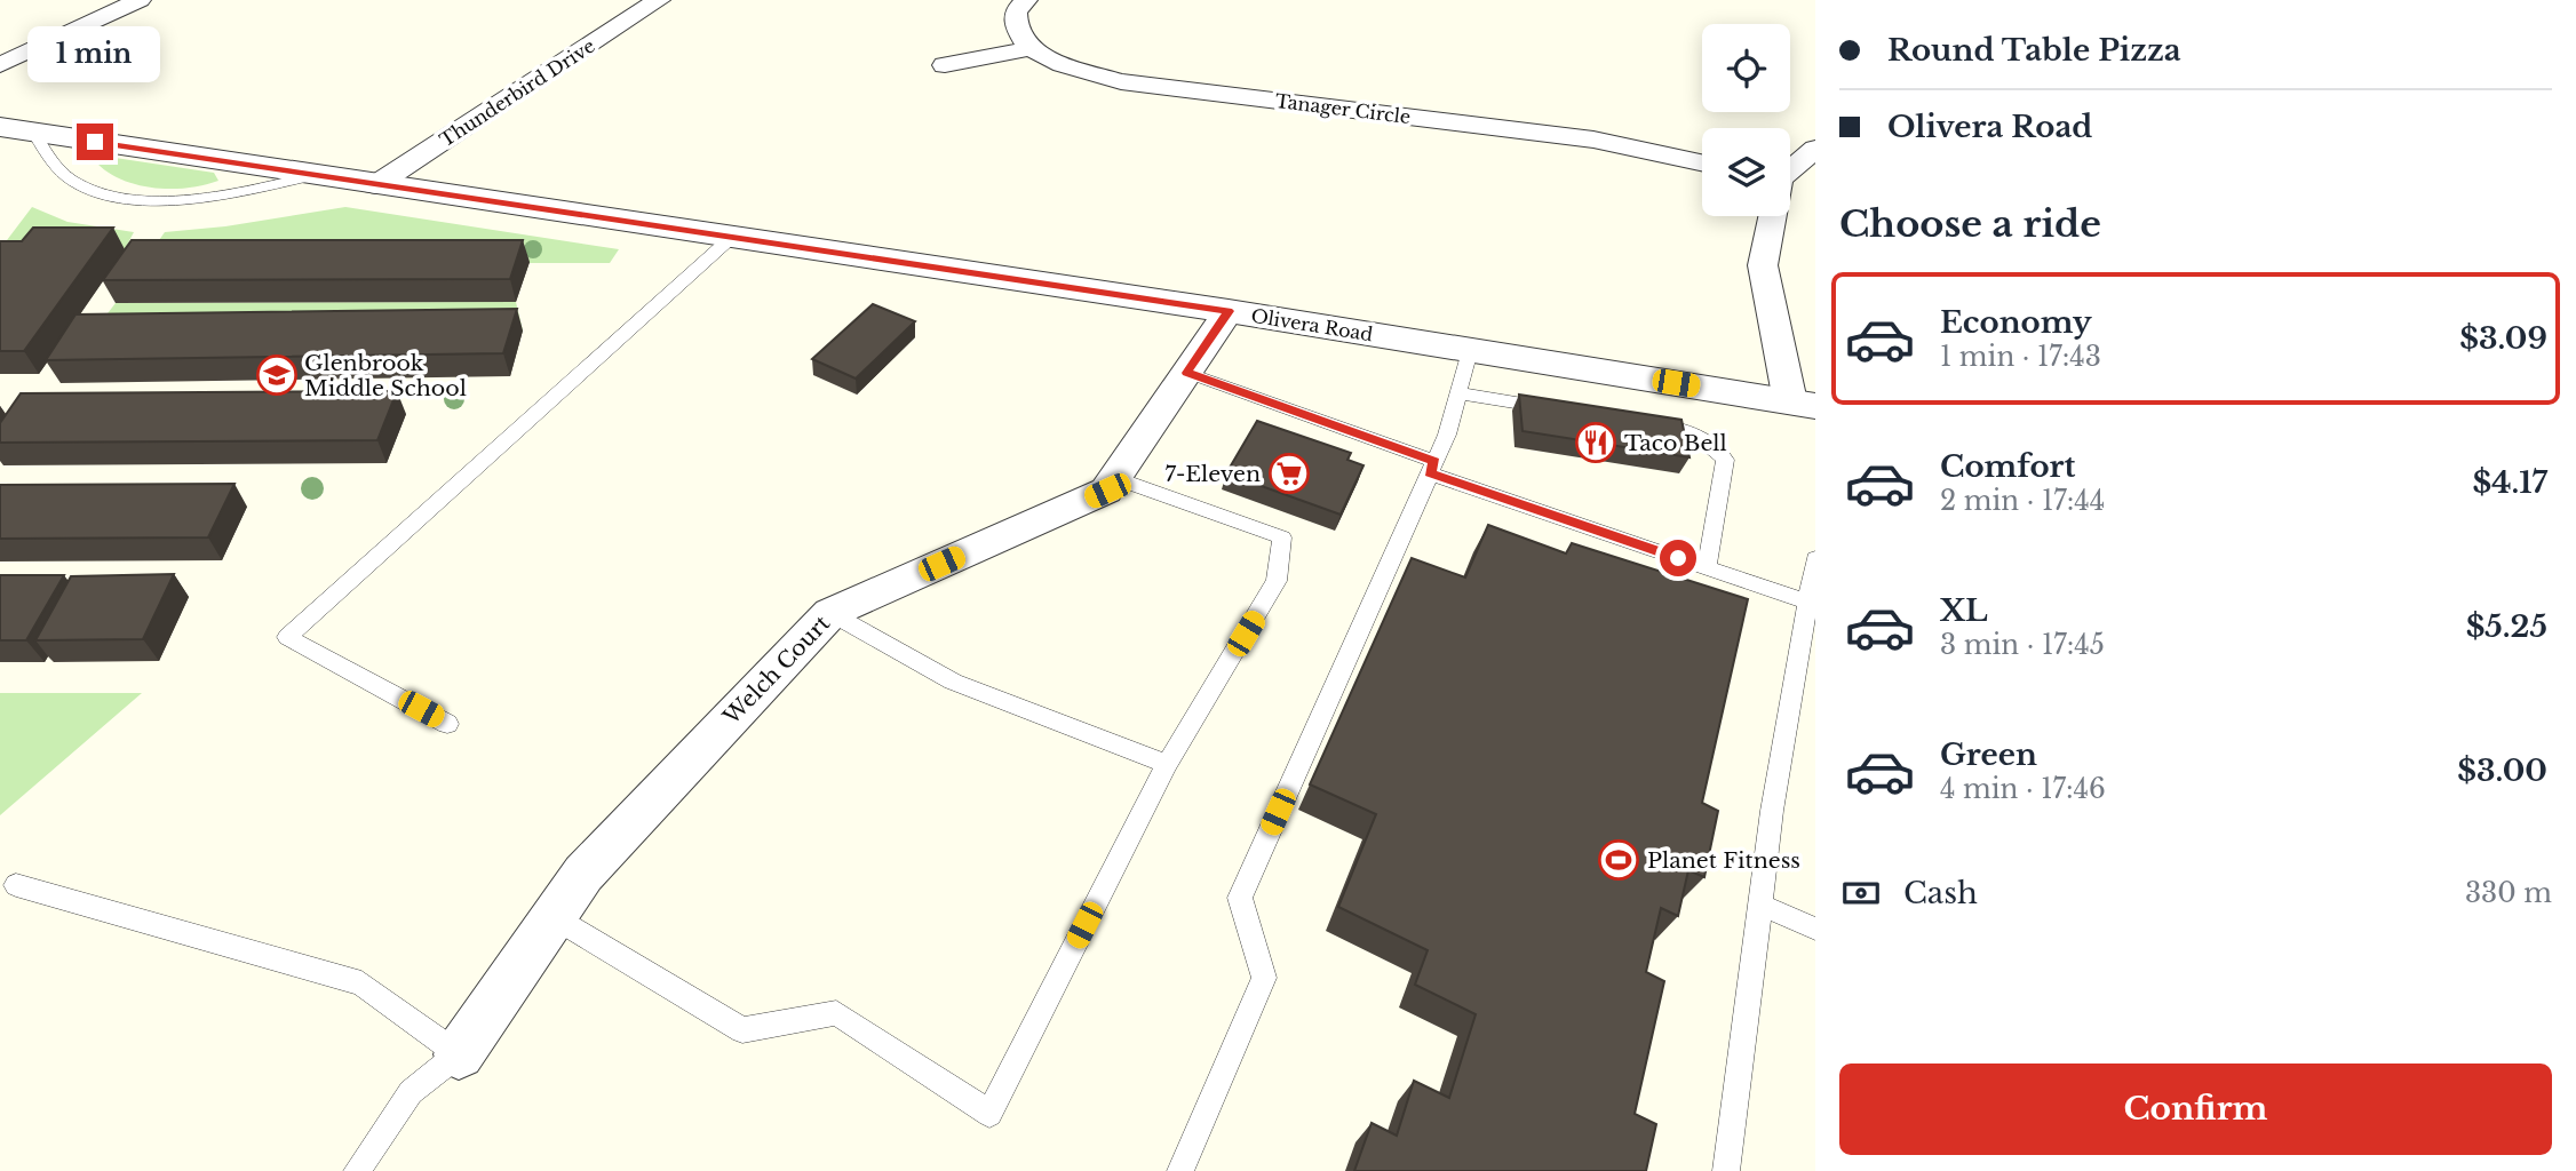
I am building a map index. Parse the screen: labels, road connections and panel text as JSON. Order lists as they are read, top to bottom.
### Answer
{
  "streets": {
    "street": [
      "Thunderbird Drive",
      "Tanager Circle",
      "Olivera Road",
      "Welch Court"
    ]
  },
  "crossings": [
    ["Thunderbird Drive", "Olivera Road"],
    ["Olivera Road", "Welch Court"]
  ],
  "places": {
    "school or university": ["Glenbrook Middle School"],
    "restaurant": ["Taco Bell"],
    "supermarket": ["7-Eleven"],
    "sports": ["Planet Fitness"]
  },
  "page": {
    "banner": ["Round Table Pizza", "Olivera Road"],
    "bubble": "1 min",
    "heading": "Choose a ride",
    "list": [
      {
        "name": "Economy",
        "note": "1 min · 17:43",
        "value": "$3.09"
      },
      {
        "name": "Comfort",
        "note": "2 min · 17:44",
        "value": "$4.17"
      },
      {
        "name": "XL",
        "note": "3 min · 17:45",
        "value": "$5.25"
      },
      {
        "name": "Green",
        "note": "4 min · 17:46",
        "value": "$3.00"
      }
    ],
    "pay": ["Cash", "330 m"],
    "buttons": "Confirm"
  }
}
